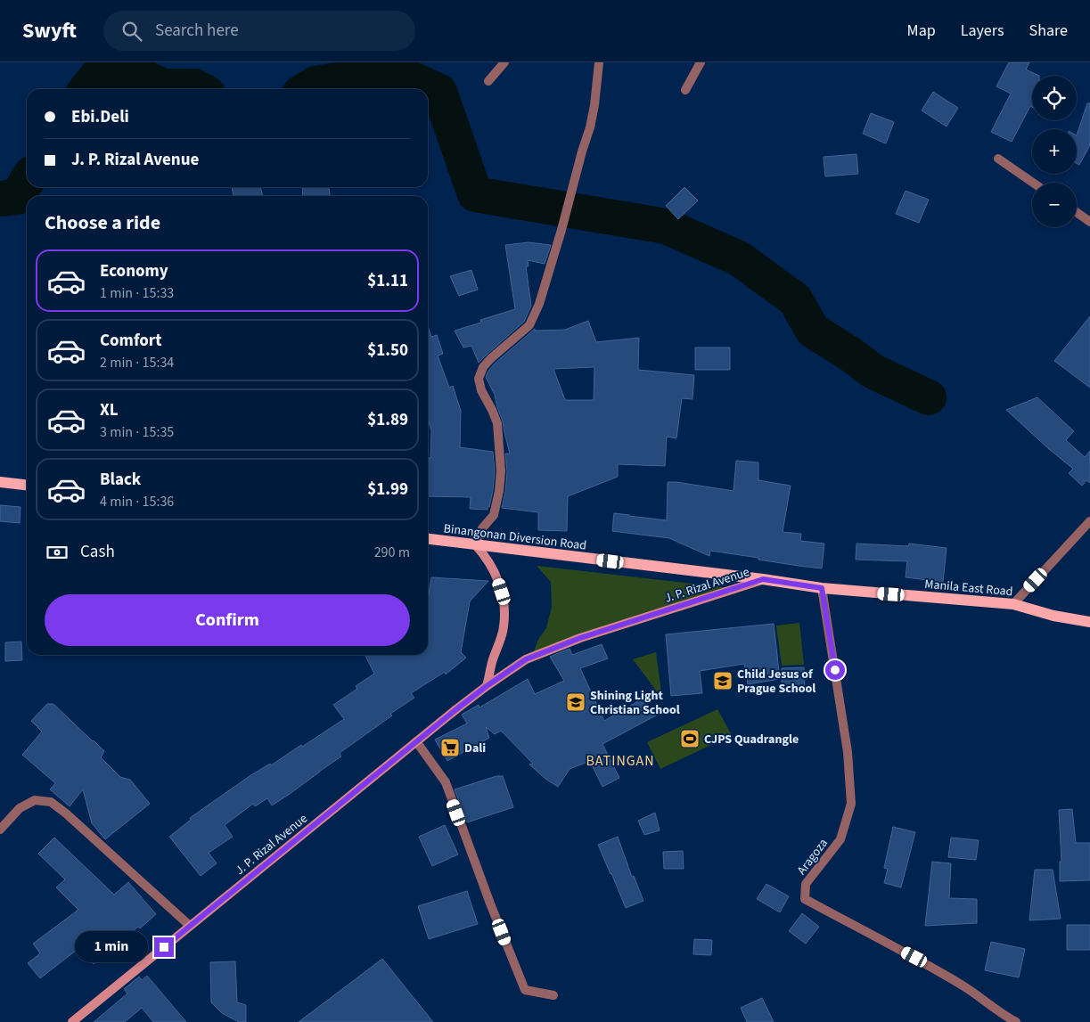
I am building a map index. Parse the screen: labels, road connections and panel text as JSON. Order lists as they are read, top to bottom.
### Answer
{
  "streets": {
    "main road": ["Binangonan Diversion Road", "J. P. Rizal Avenue", "Manila East Road"],
    "street": ["Aragoza"]
  },
  "crossings": [
    ["Binangonan Diversion Road", "J. P. Rizal Avenue"],
    ["Binangonan Diversion Road", "Manila East Road"],
    ["J. P. Rizal Avenue", "Manila East Road"],
    ["Manila East Road", "Aragoza"]
  ],
  "districts": ["BATINGAN"],
  "places": {
    "school or university": ["Child Jesus of Prague School", "Shining Light Christian School"],
    "sports": ["CJPS Quadrangle"],
    "supermarket": ["Dali"]
  },
  "page": {
    "header": "Swyft",
    "search": "Search here",
    "nav": ["Map", "Layers", "Share"],
    "map_buttons": ["+", "−"],
    "banner": ["Ebi.Deli", "J. P. Rizal Avenue"],
    "heading": "Choose a ride",
    "list": [
      {
        "name": "Economy",
        "note": "1 min · 15:33",
        "value": "$1.11"
      },
      {
        "name": "Comfort",
        "note": "2 min · 15:34",
        "value": "$1.50"
      },
      {
        "name": "XL",
        "note": "3 min · 15:35",
        "value": "$1.89"
      },
      {
        "name": "Black",
        "note": "4 min · 15:36",
        "value": "$1.99"
      }
    ],
    "pay": ["Cash", "290 m"],
    "buttons": "Confirm",
    "bubble": "1 min"
  }
}
